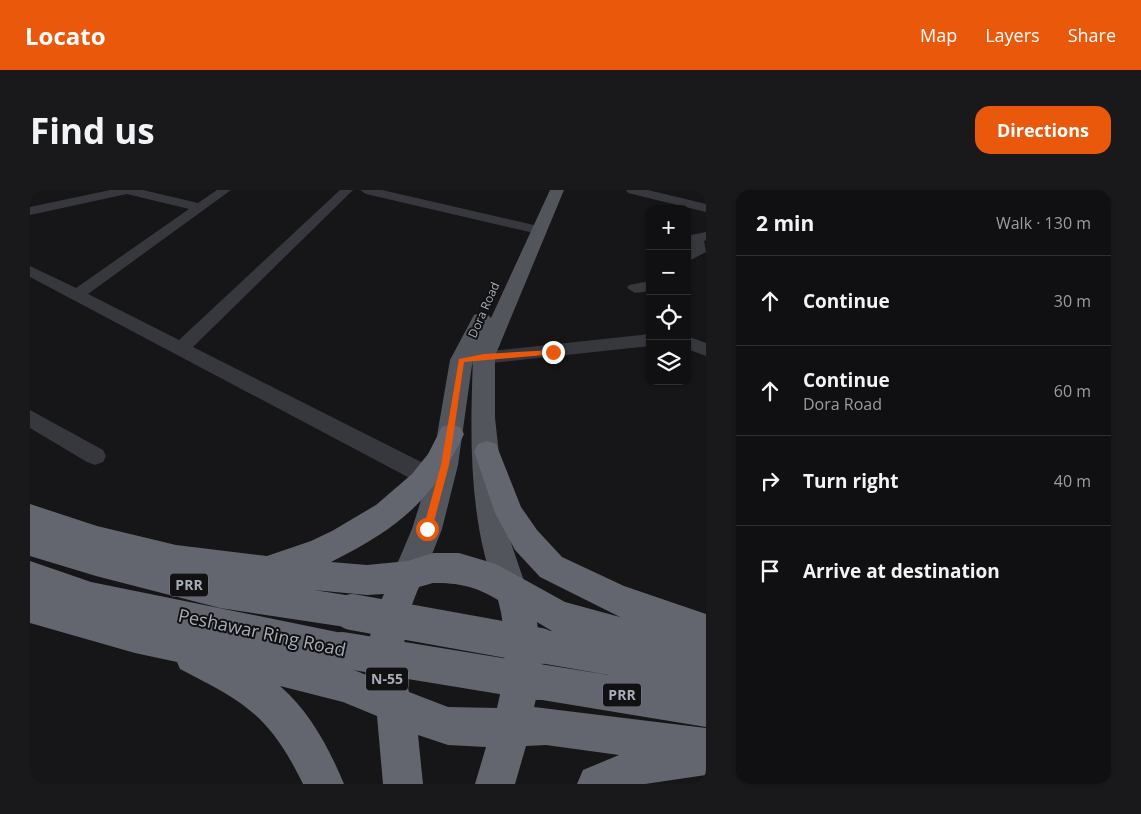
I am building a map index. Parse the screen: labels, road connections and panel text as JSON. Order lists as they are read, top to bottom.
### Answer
{
  "streets": {
    "highway": ["PRR", "Peshawar Ring Road", "N-55"],
    "main road": ["Dora Road"]
  },
  "page": {
    "header": "Locato",
    "nav": ["Map", "Layers", "Share"],
    "buttons": "Directions",
    "title": "Find us",
    "heading": ["2 min", "Walk · 130 m"],
    "map_buttons": ["+", "−"],
    "list": [
      ["Continue", "30 m"],
      ["Continue", "Dora Road", "60 m"],
      ["Turn right", "40 m"],
      "Arrive at destination"
    ]
  }
}
